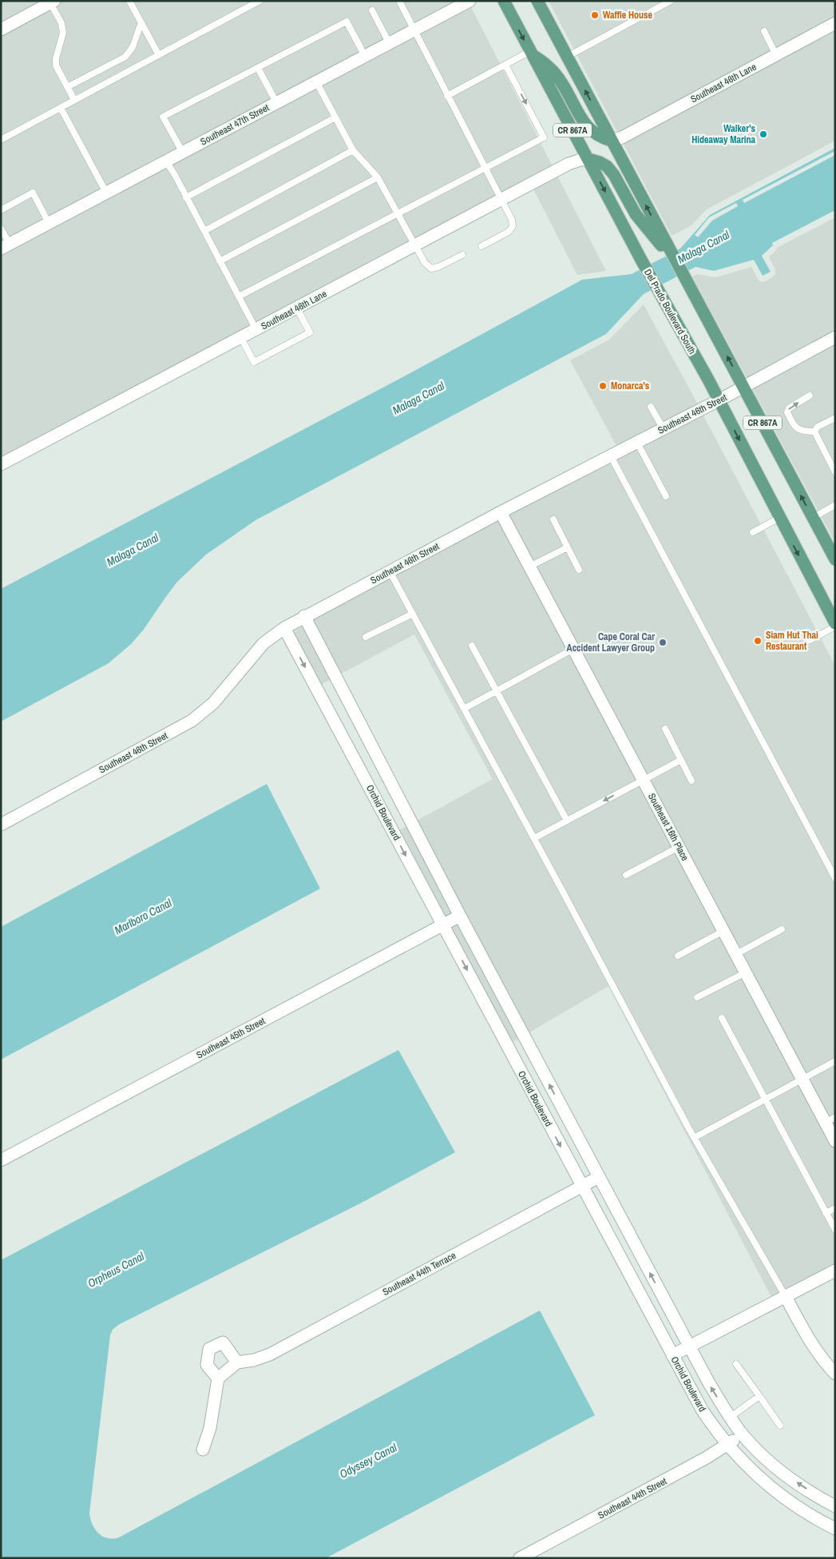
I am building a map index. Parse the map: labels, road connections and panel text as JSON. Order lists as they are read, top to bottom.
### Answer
{
  "streets": {
    "main road": ["CR 867A", "Del Prado Boulevard South"],
    "street": [
      "Southeast 46th Lane",
      "Southeast 47th Street",
      "Southeast 46th Street",
      "Orchid Boulevard",
      "Southeast 16th Place",
      "Southeast 45th Street",
      "Southeast 44th Terrace",
      "Southeast 44th Street"
    ]
  },
  "crossings": [
    ["Southeast 46th Lane", "CR 867A"],
    ["Southeast 46th Lane", "Del Prado Boulevard South"],
    ["CR 867A", "Southeast 46th Street"],
    ["Del Prado Boulevard South", "Southeast 46th Street"],
    ["Southeast 46th Street", "Orchid Boulevard"],
    ["Southeast 46th Street", "Southeast 16th Place"],
    ["Orchid Boulevard", "Southeast 45th Street"],
    ["Orchid Boulevard", "Southeast 44th Terrace"],
    ["Orchid Boulevard", "Southeast 44th Street"]
  ],
  "water": [
    "Malaga Canal",
    "Marlboro Canal",
    "Orpheus Canal",
    "Odyssey Canal"
  ],
  "places": [
    "Waffle House",
    "Walker's Hideaway Marina",
    "Monarca's",
    "Siam Hut Thai Restaurant",
    "Cape Coral Car Accident Lawyer Group"
  ]
}
